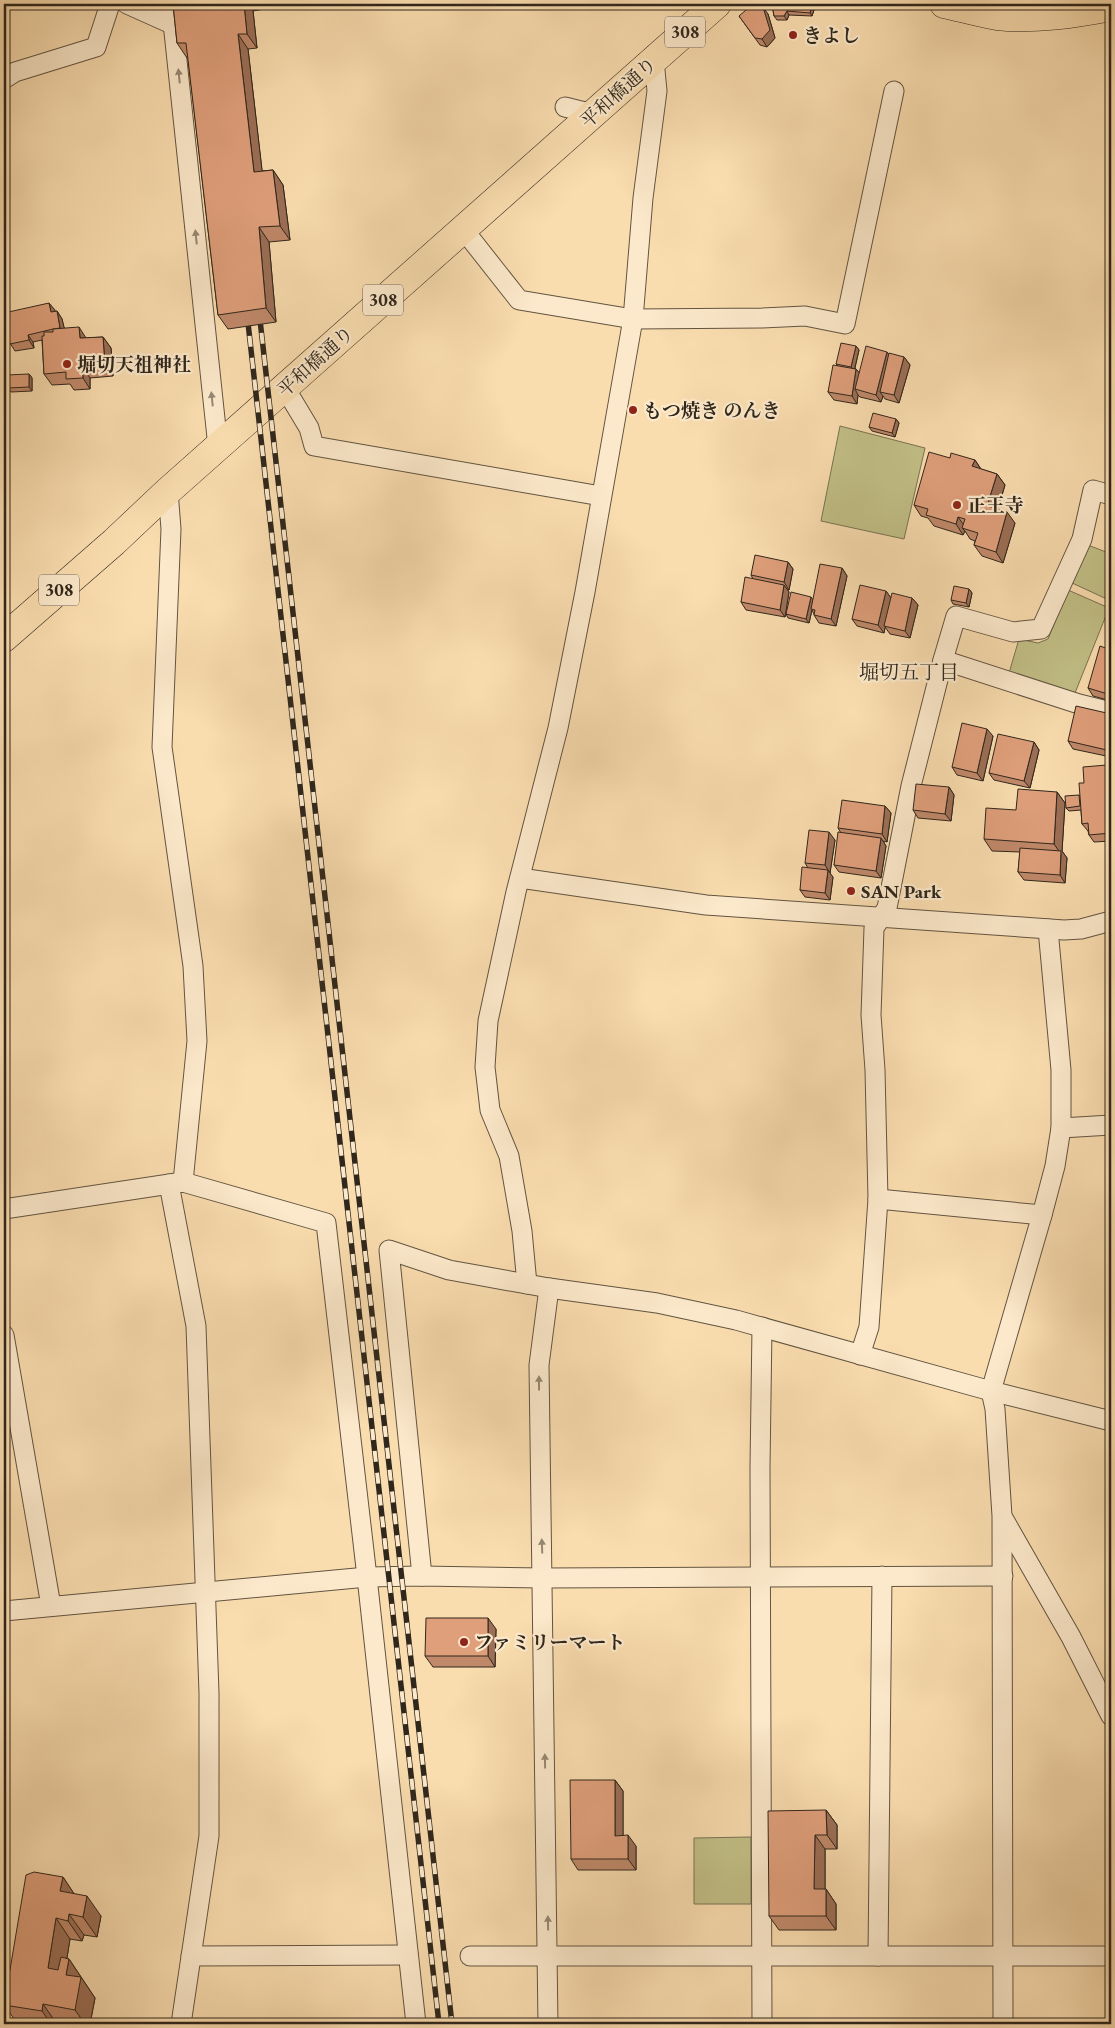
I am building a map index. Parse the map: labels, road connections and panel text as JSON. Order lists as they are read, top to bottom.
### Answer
{
  "streets": {
    "main road": ["308", "平和橋通り"]
  },
  "districts": ["堀切五丁目"],
  "places": [
    "きよし",
    "堀切天祖神社",
    "もつ焼き のんき",
    "正王寺",
    "SAN Park",
    "ファミリーマート"
  ]
}
